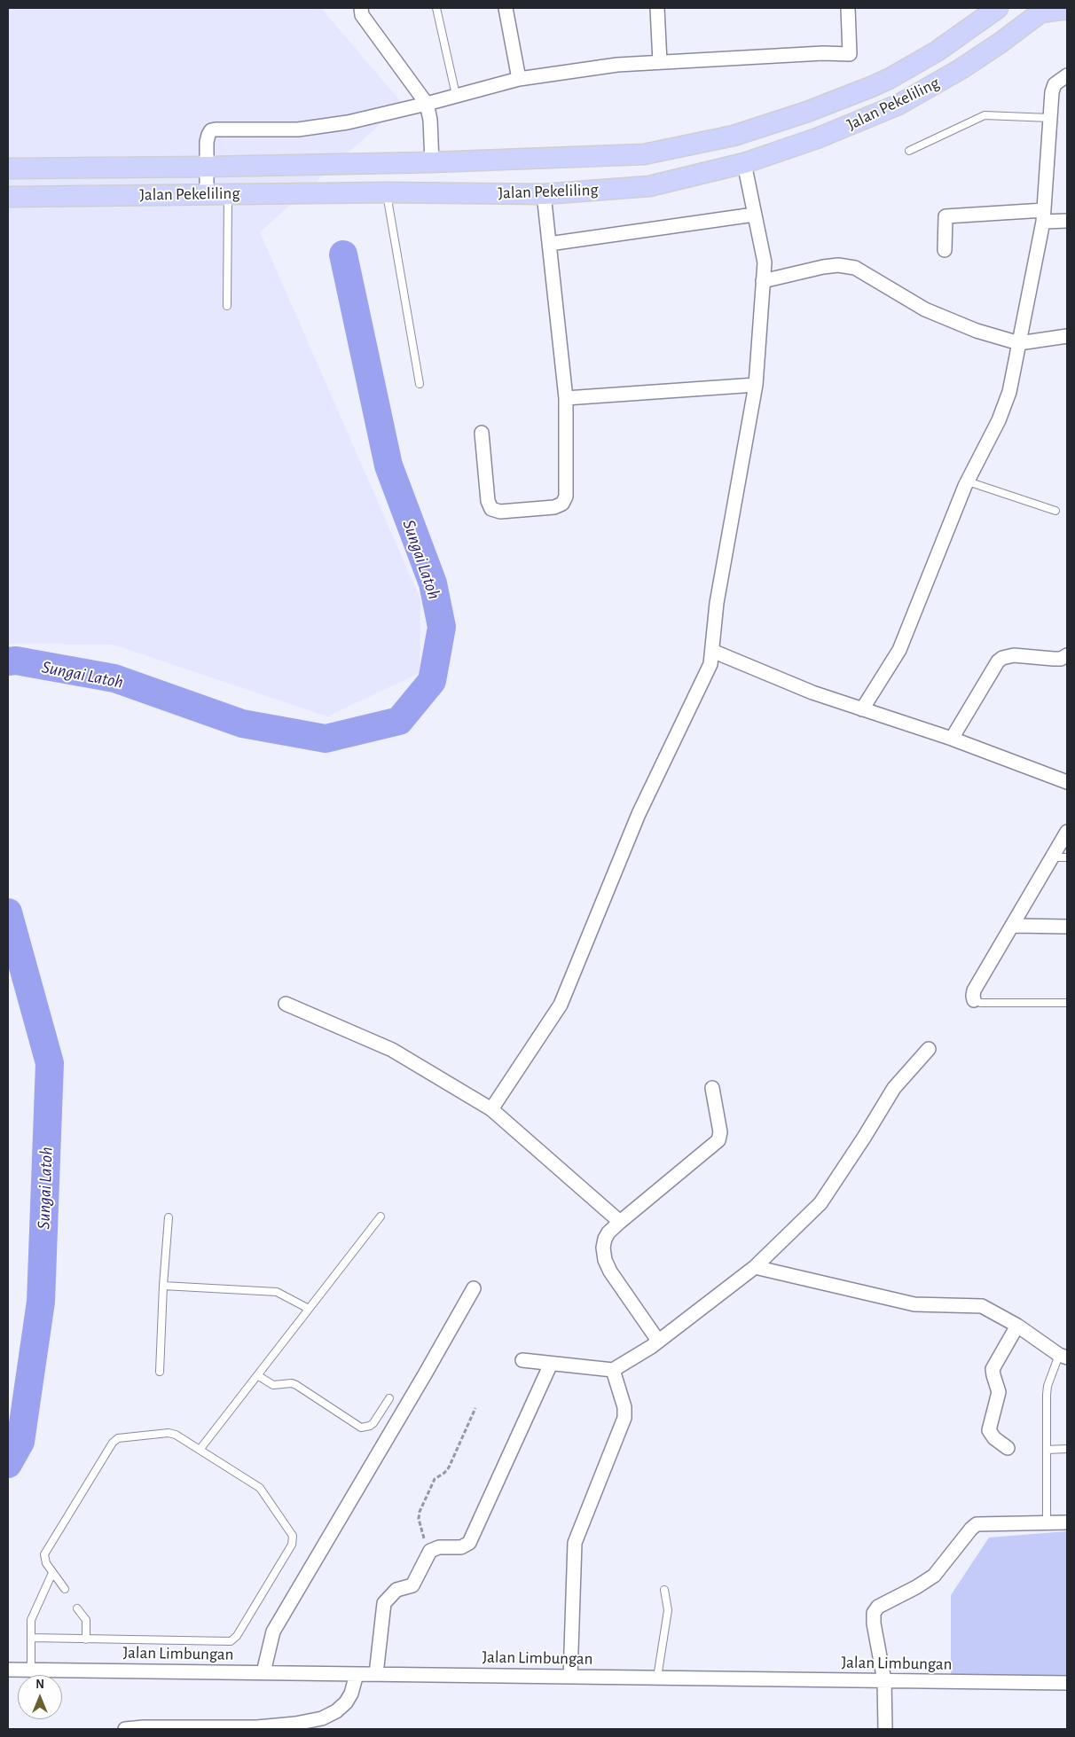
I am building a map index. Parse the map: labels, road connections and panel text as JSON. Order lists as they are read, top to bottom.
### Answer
{
  "streets": {
    "main road": ["Jalan Pekeliling"],
    "street": ["Jalan Limbungan"]
  },
  "water": ["Sungai Latoh"],
  "north": "top"
}
